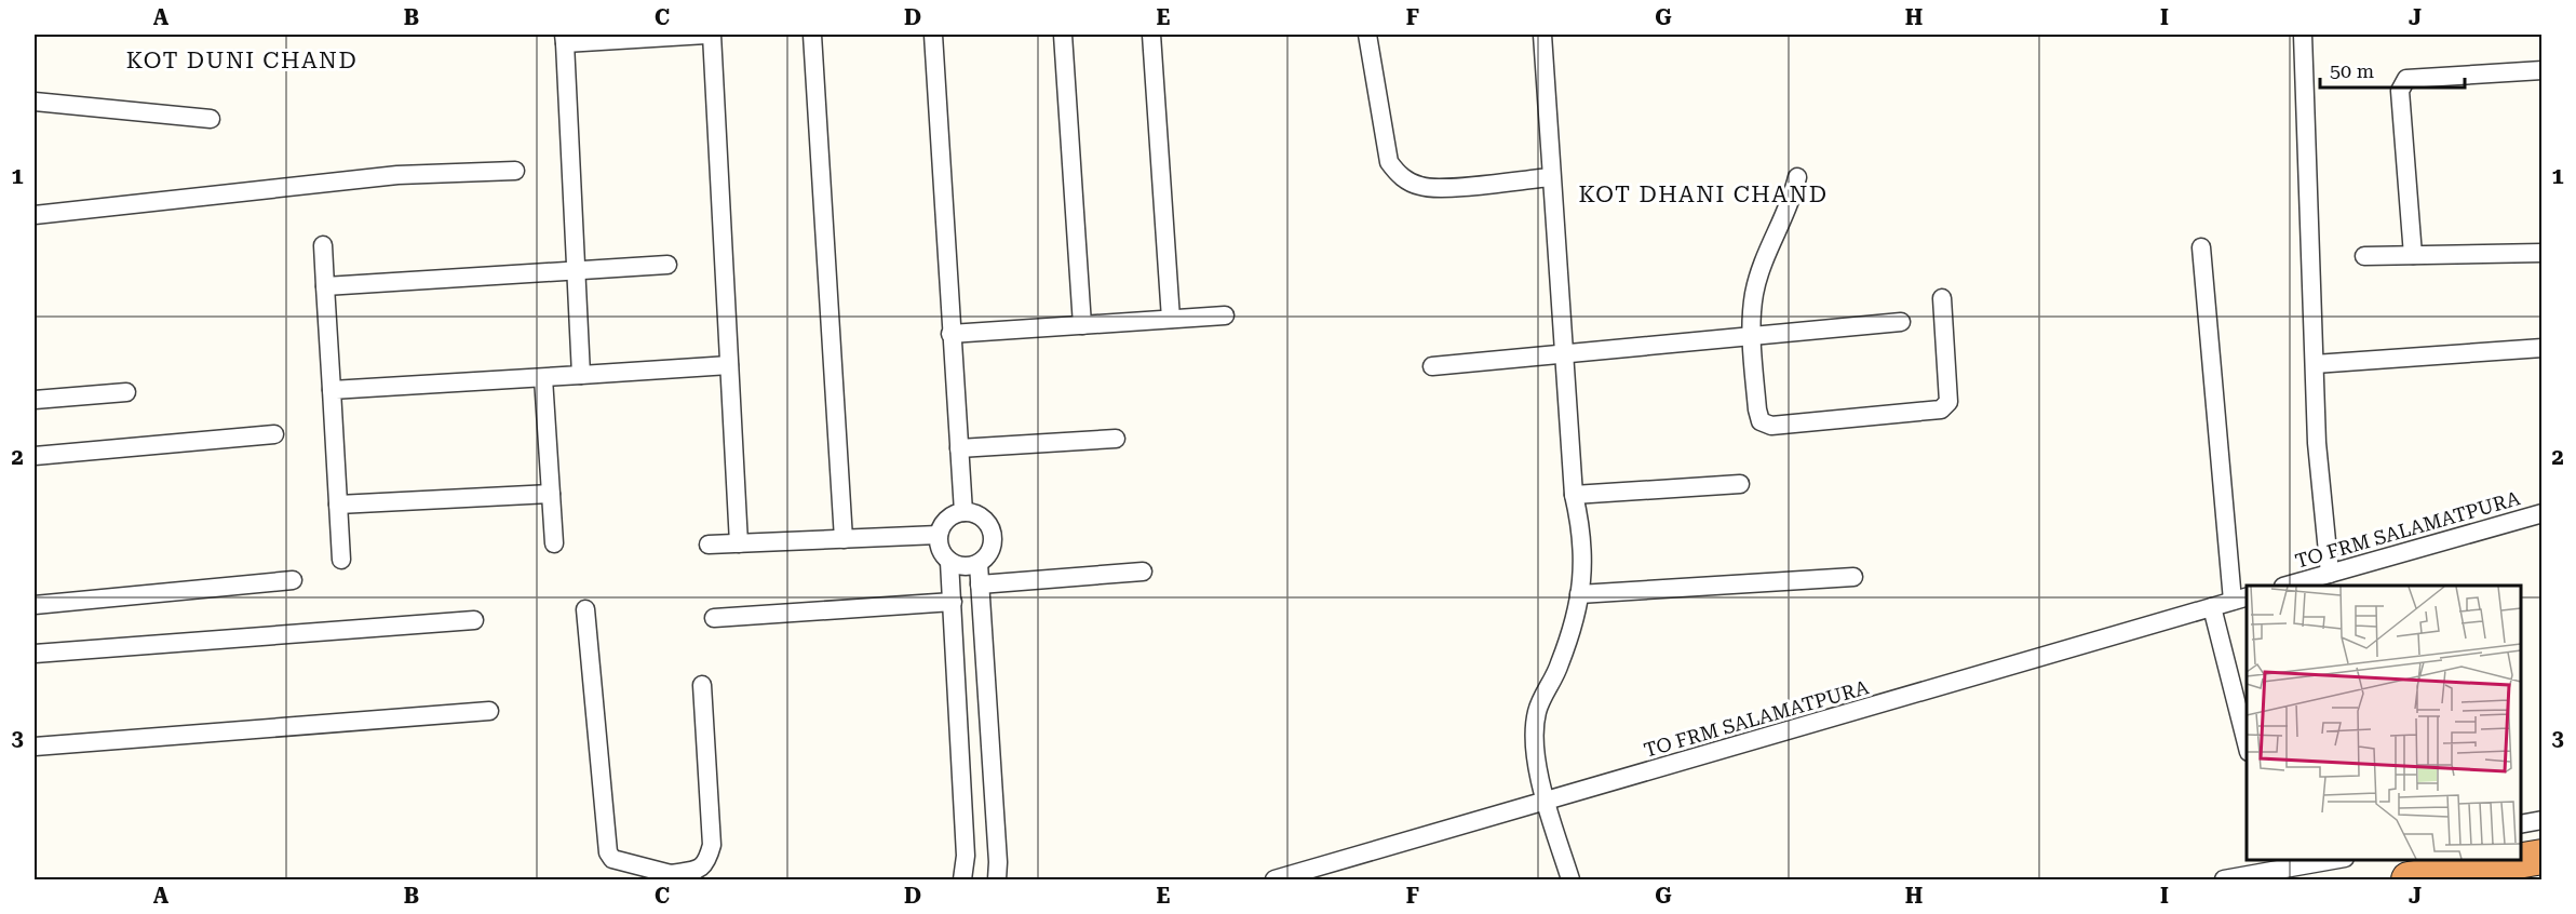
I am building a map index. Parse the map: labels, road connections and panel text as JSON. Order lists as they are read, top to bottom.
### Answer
{
  "streets": {
    "street": ["TO FRM SALAMATPURA"]
  },
  "districts": ["KOT DUNI CHAND", "KOT DHANI CHAND"],
  "scale_bar": "50 m",
  "grid": {
    "columns": [
      "A",
      "B",
      "C",
      "D",
      "E",
      "F",
      "G",
      "H",
      "I",
      "J"
    ],
    "rows": ["1", "2", "3"]
  }
}
